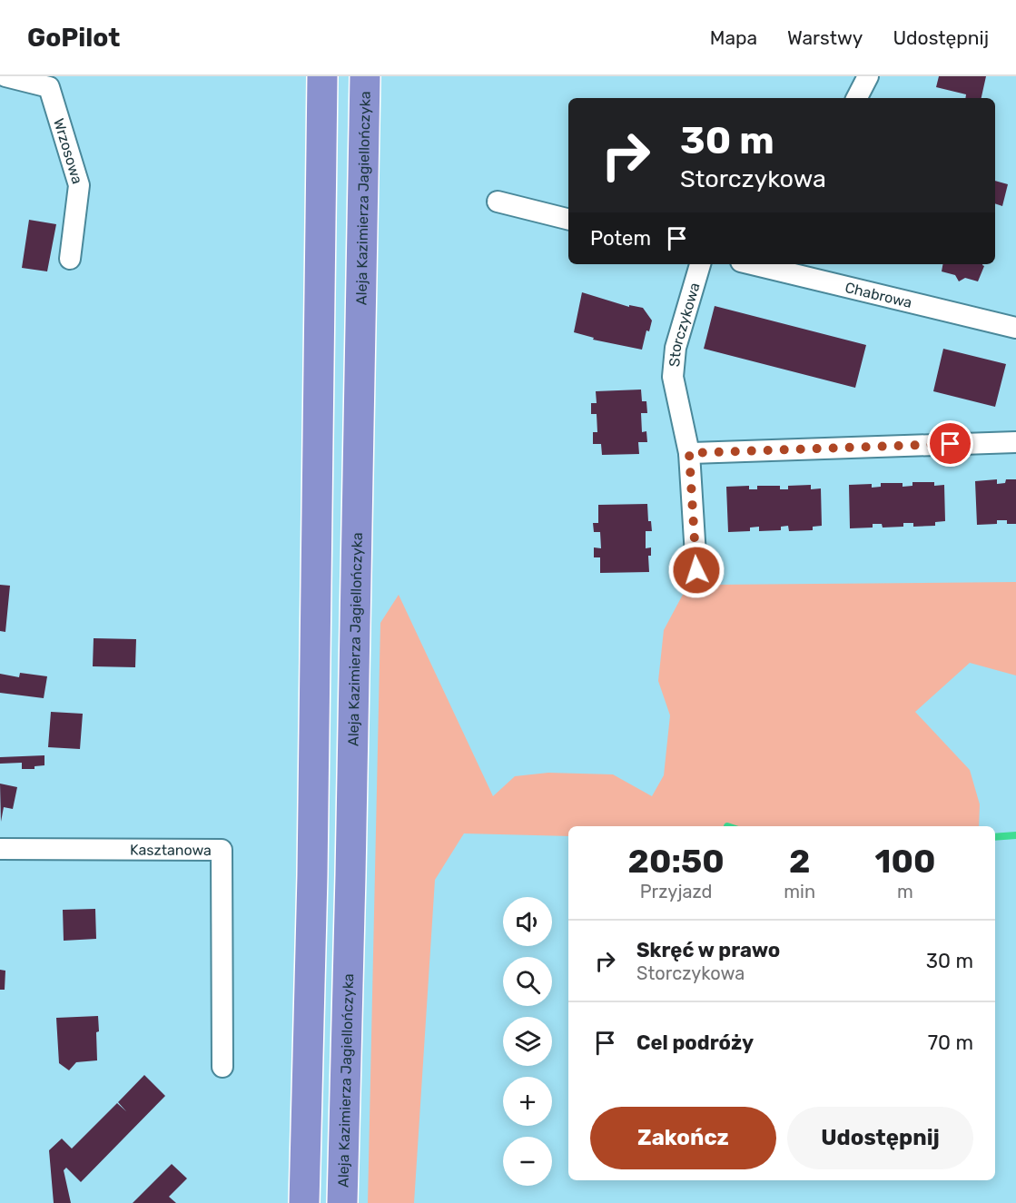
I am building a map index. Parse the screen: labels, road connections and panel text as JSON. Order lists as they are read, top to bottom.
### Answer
{
  "streets": {
    "highway": ["Aleja Kazimierza Jagiellończyka"],
    "street": [
      "Wrzosowa",
      "Chabrowa",
      "Storczykowa",
      "Kasztanowa"
    ]
  },
  "page": {
    "header": "GoPilot",
    "nav": ["Mapa", "Warstwy", "Udostępnij"],
    "turn": ["30 m", "Storczykowa"],
    "then": "Potem",
    "eta": [
      "20:50",
      "Przyjazd",
      "2",
      "min",
      "100",
      "m"
    ],
    "map_buttons": ["+", "−"],
    "list": [
      {
        "name": "Skręć w prawo",
        "note": "Storczykowa",
        "value": "30 m"
      },
      {
        "name": "Cel podróży",
        "value": "70 m"
      }
    ],
    "buttons": ["Zakończ", "Udostępnij"]
  }
}
